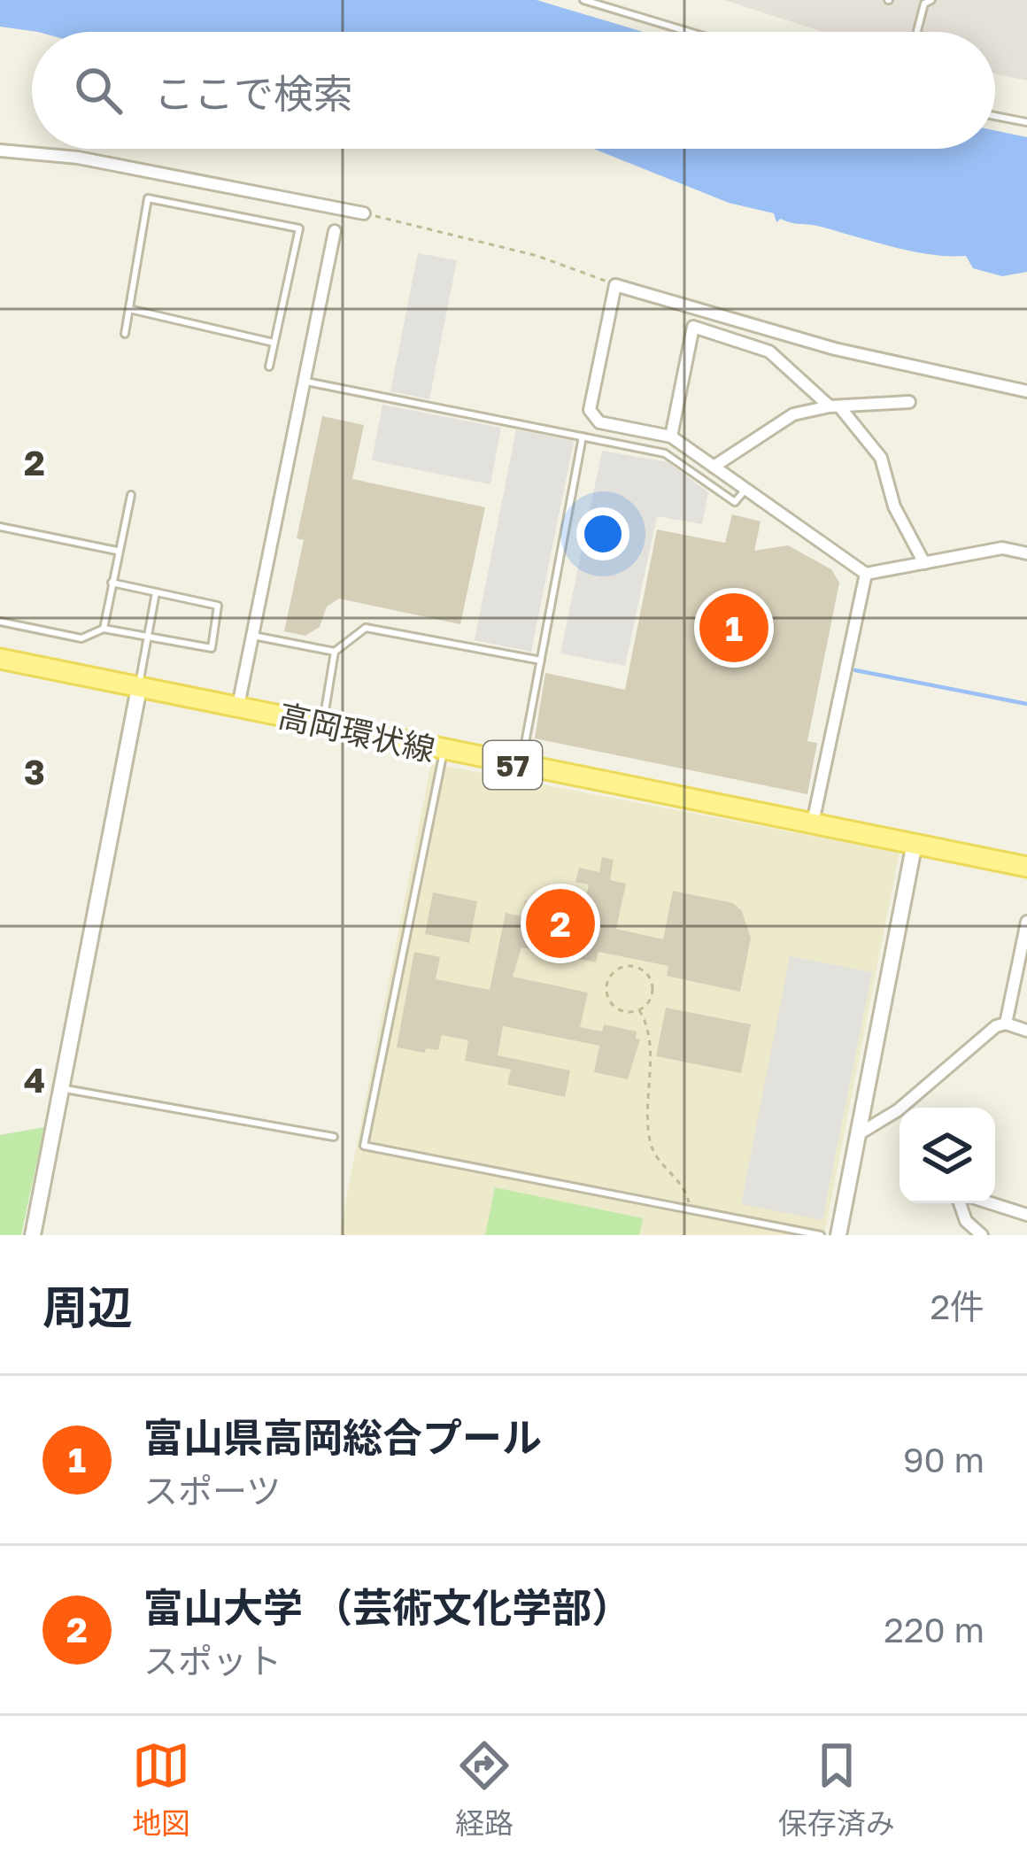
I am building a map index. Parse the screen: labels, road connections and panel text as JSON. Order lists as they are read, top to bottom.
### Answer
{
  "streets": {
    "main road": ["高岡環状線", "57"]
  },
  "page": {
    "search": "ここで検索",
    "pins": ["1", "2"],
    "heading": ["周辺", "2件"],
    "list": [
      {
        "mark": "1",
        "name": "富山県高岡総合プール",
        "note": "スポーツ",
        "value": "90 m"
      },
      {
        "mark": "2",
        "name": "富山大学 （芸術文化学部）",
        "note": "スポット",
        "value": "220 m"
      }
    ],
    "nav": ["地図", "経路", "保存済み"]
  },
  "grid": {
    "rows": ["2", "3", "4"]
  }
}
